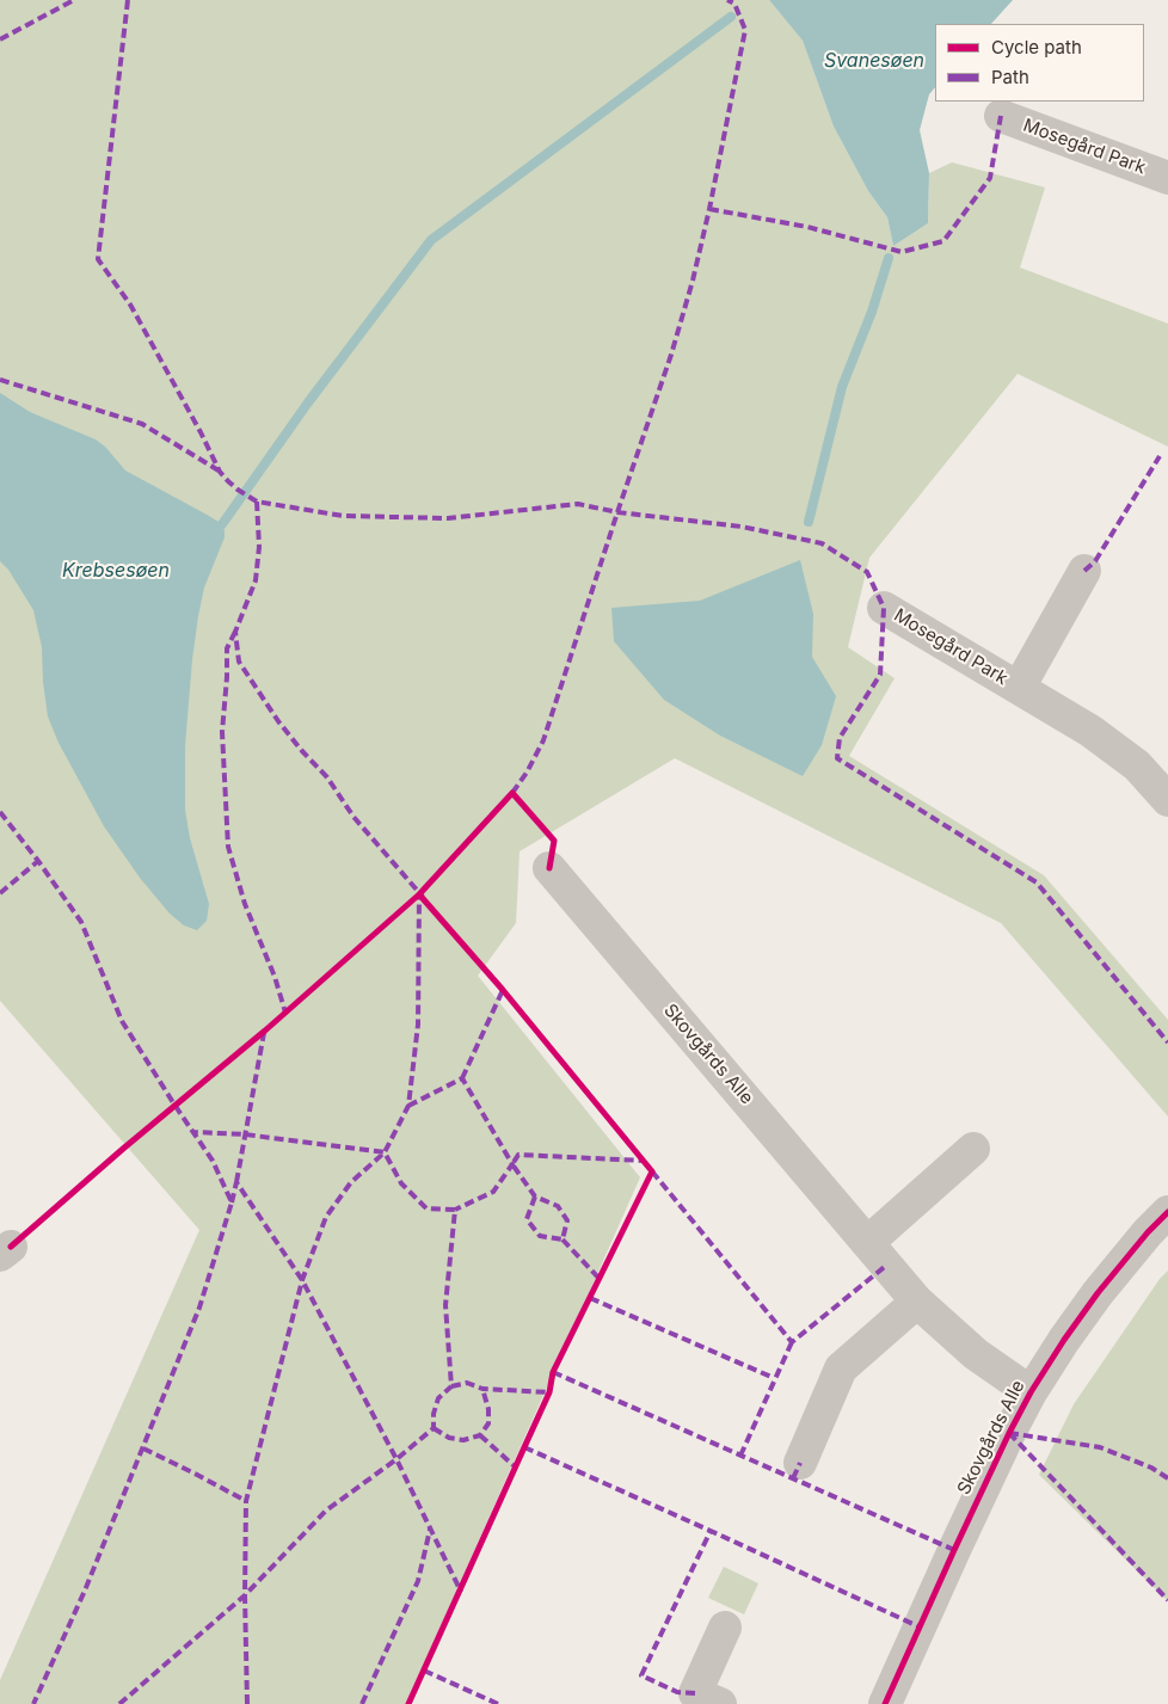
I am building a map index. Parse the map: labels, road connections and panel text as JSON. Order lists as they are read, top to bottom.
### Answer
{
  "streets": {
    "street": ["Mosegård Park", "Skovgårds Alle"]
  },
  "water": ["Svanesøen", "Krebsesøen"],
  "legend": ["Cycle path", "Path"]
}
